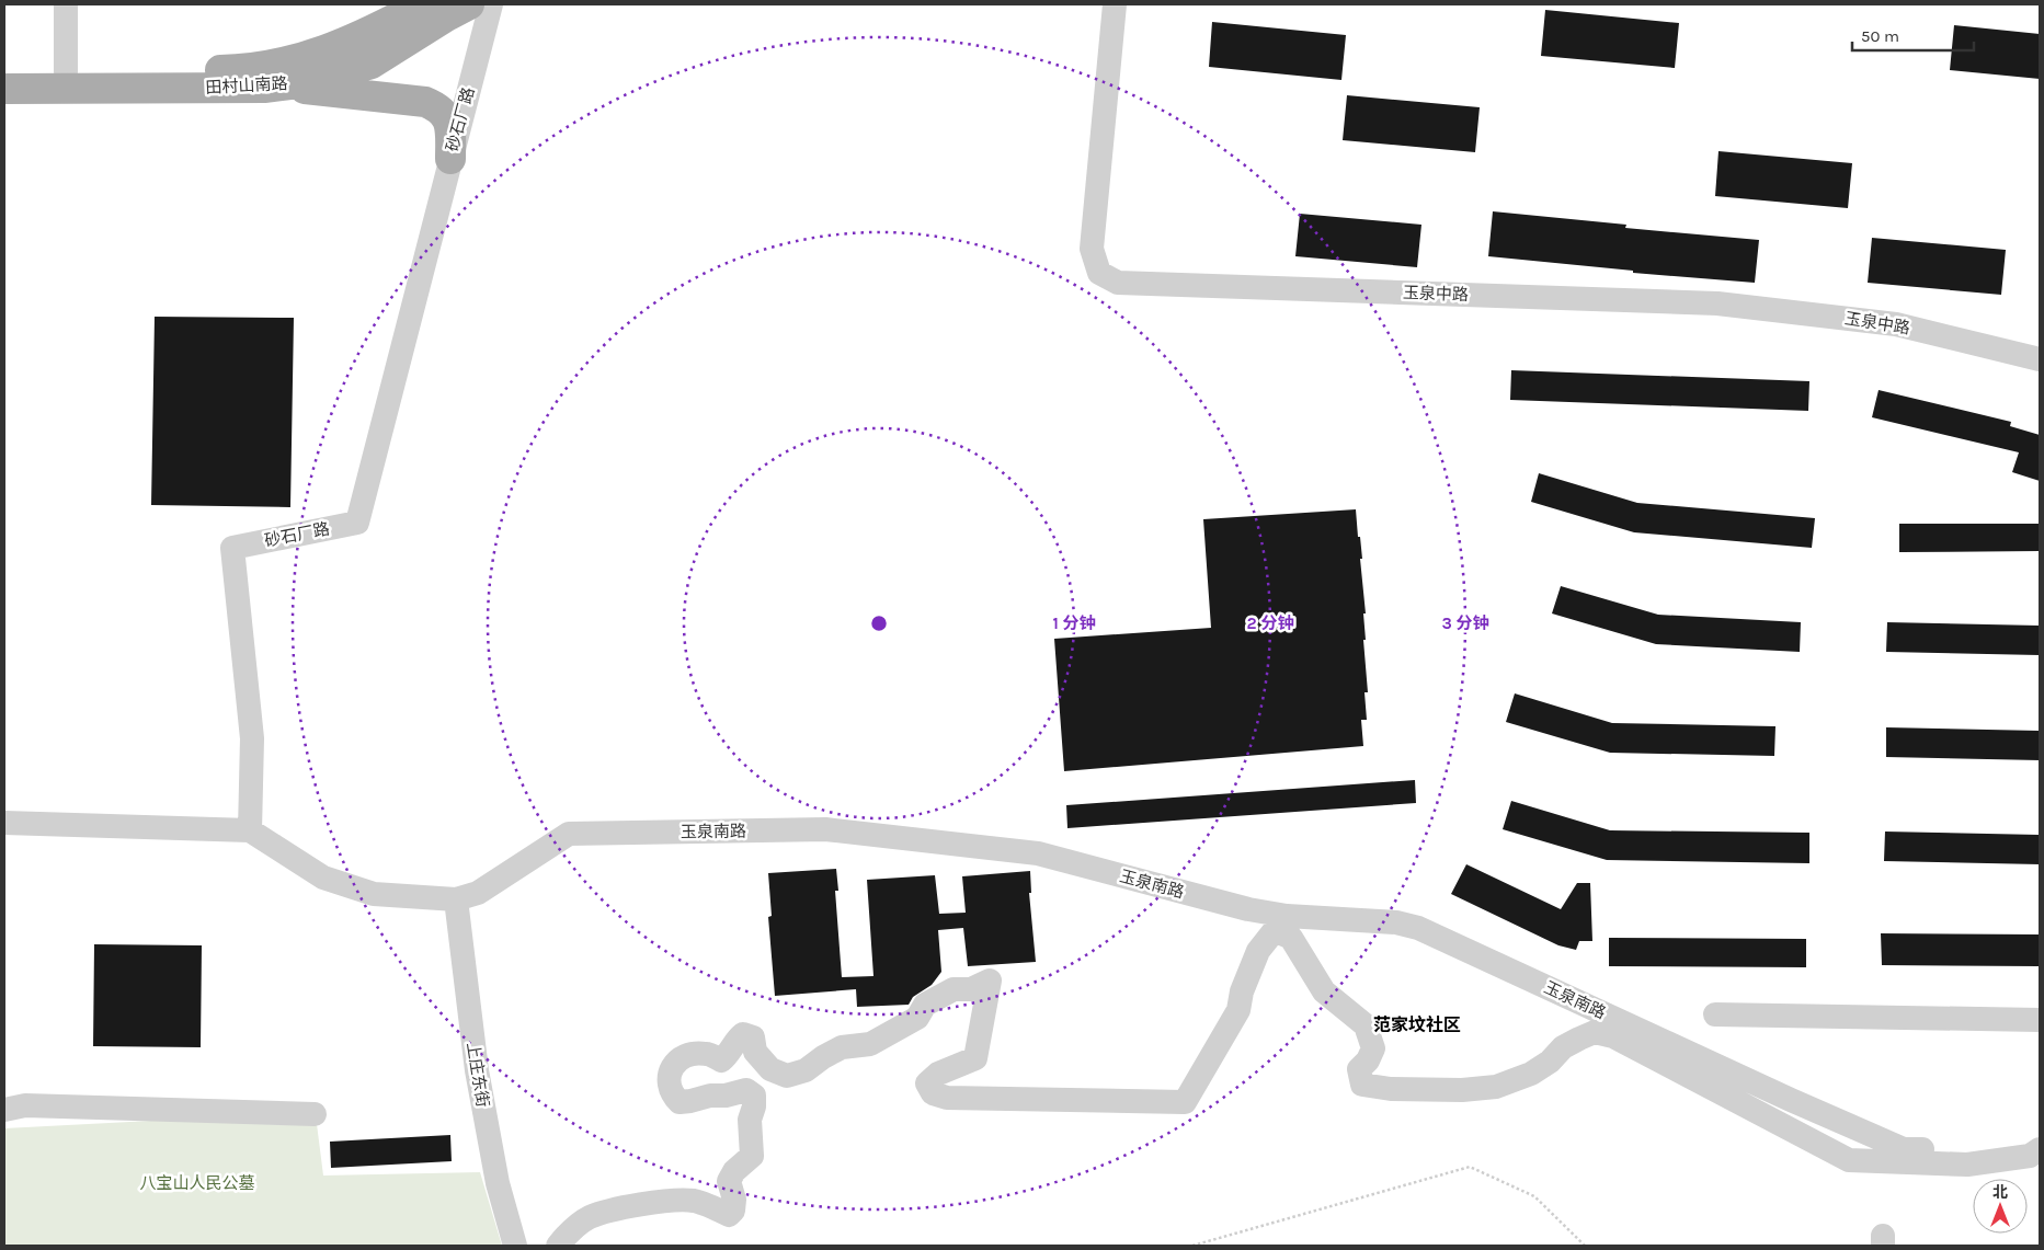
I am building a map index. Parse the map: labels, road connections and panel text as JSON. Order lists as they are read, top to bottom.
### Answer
{
  "streets": {
    "main road": ["田村山南路"],
    "street": [
      "砂石厂路",
      "玉泉中路",
      "玉泉南路",
      "上庄东街"
    ]
  },
  "crossings": [
    ["砂石厂路", "玉泉南路"],
    ["玉泉南路", "上庄东街"]
  ],
  "districts": ["范家坟社区"],
  "parks": ["八宝山人民公墓"],
  "scale_bar": "50 m",
  "north": "top",
  "rings": ["1 分钟", "2 分钟", "3 分钟"]
}
